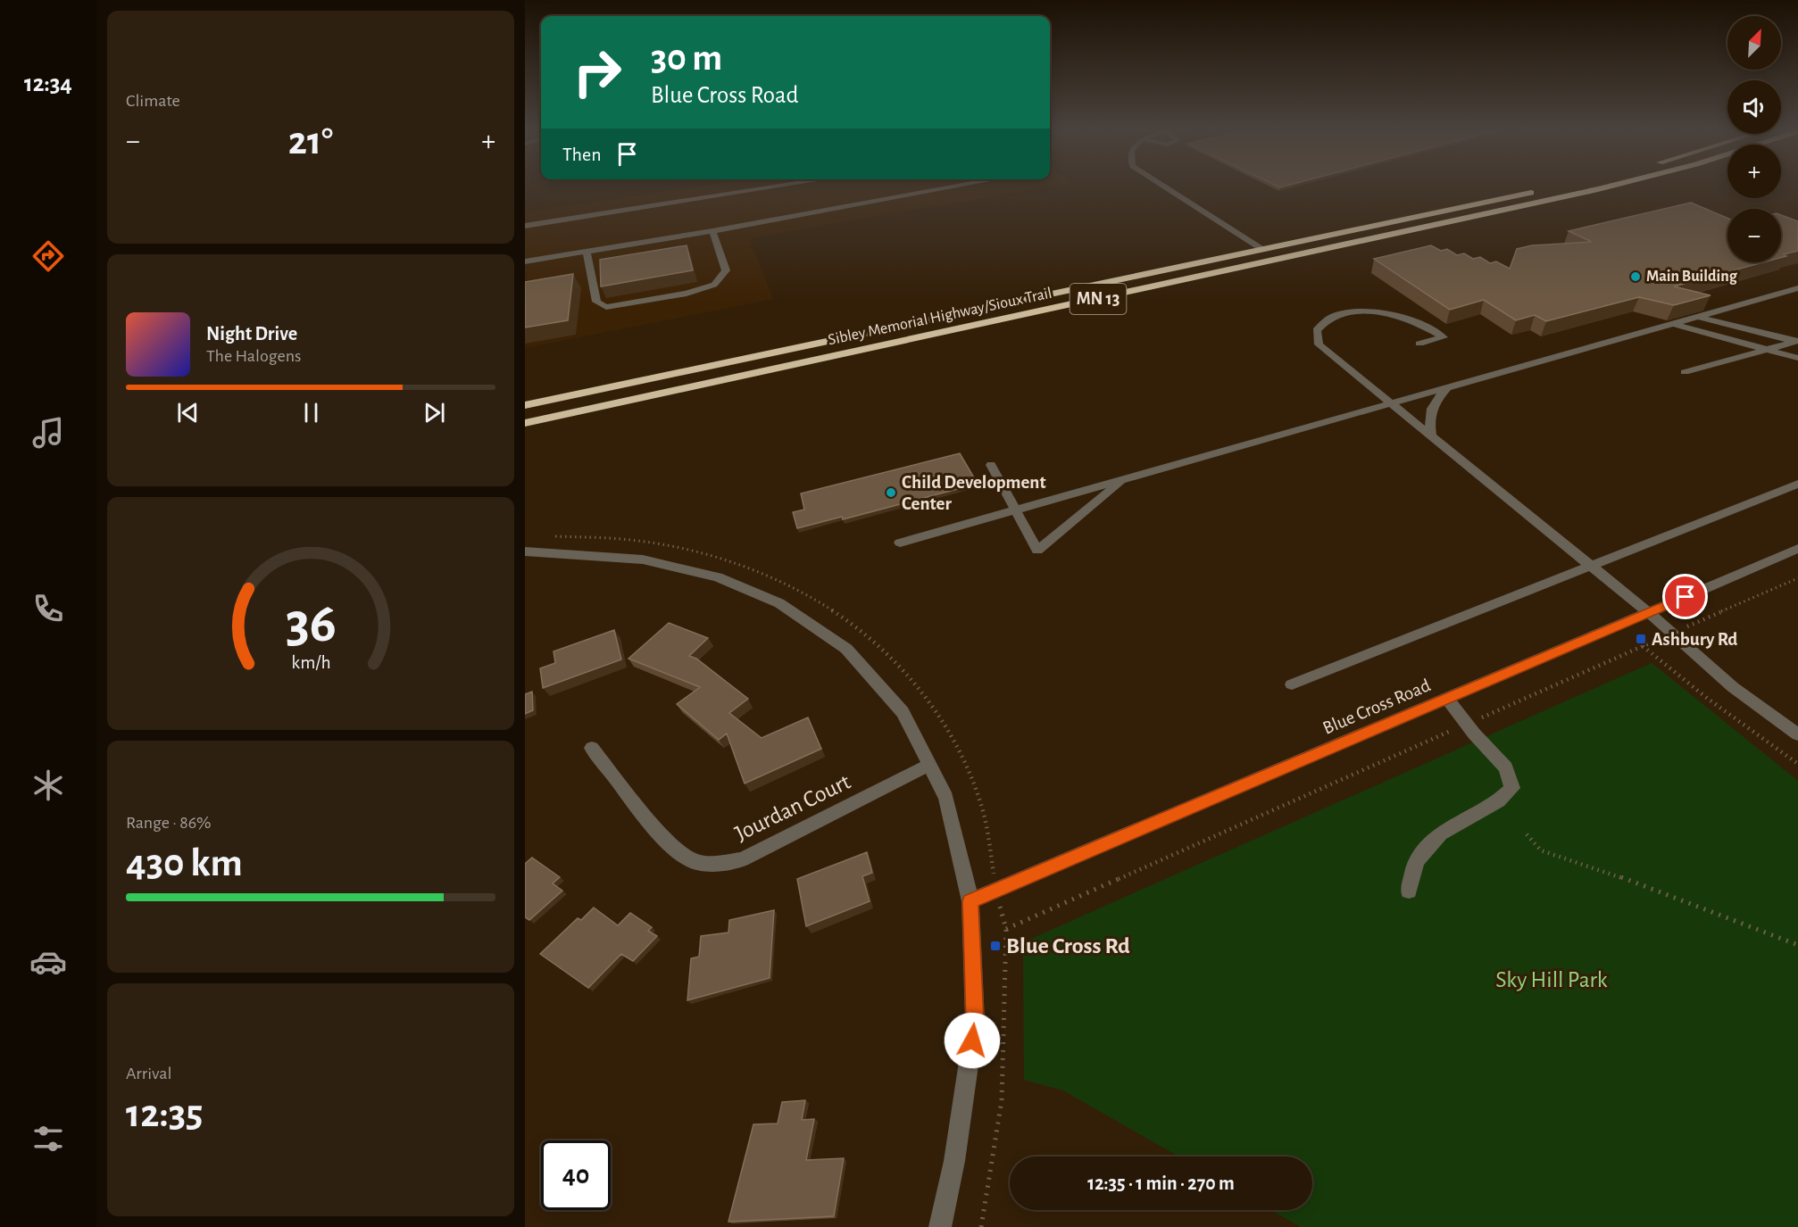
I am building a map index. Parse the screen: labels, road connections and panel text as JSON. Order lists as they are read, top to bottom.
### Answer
{
  "streets": {
    "highway": ["MN 13", "Sibley Memorial Highway/Sioux Trail"],
    "street": ["Blue Cross Road", "Jourdan Court"]
  },
  "parks": ["Sky Hill Park"],
  "places": {
    "other": ["Main Building", "Child Development Center"],
    "transit": ["Ashbury Rd", "Blue Cross Rd"]
  },
  "north": "top right",
  "page": {
    "tabs": "12:34",
    "tile": [
      "Climate",
      ["Range · 86%", "430 km"],
      ["Arrival", "12:35"]
    ],
    "map_buttons": ["+", "−"],
    "turn": ["30 m", "Blue Cross Road"],
    "heat": ["−", "21°", "+"],
    "then": "Then",
    "song": ["Night Drive", "The Halogens"],
    "limit": "40",
    "trip": "12:35 · 1 min · 270 m",
    "gauge": ["36", "km/h"]
  }
}
